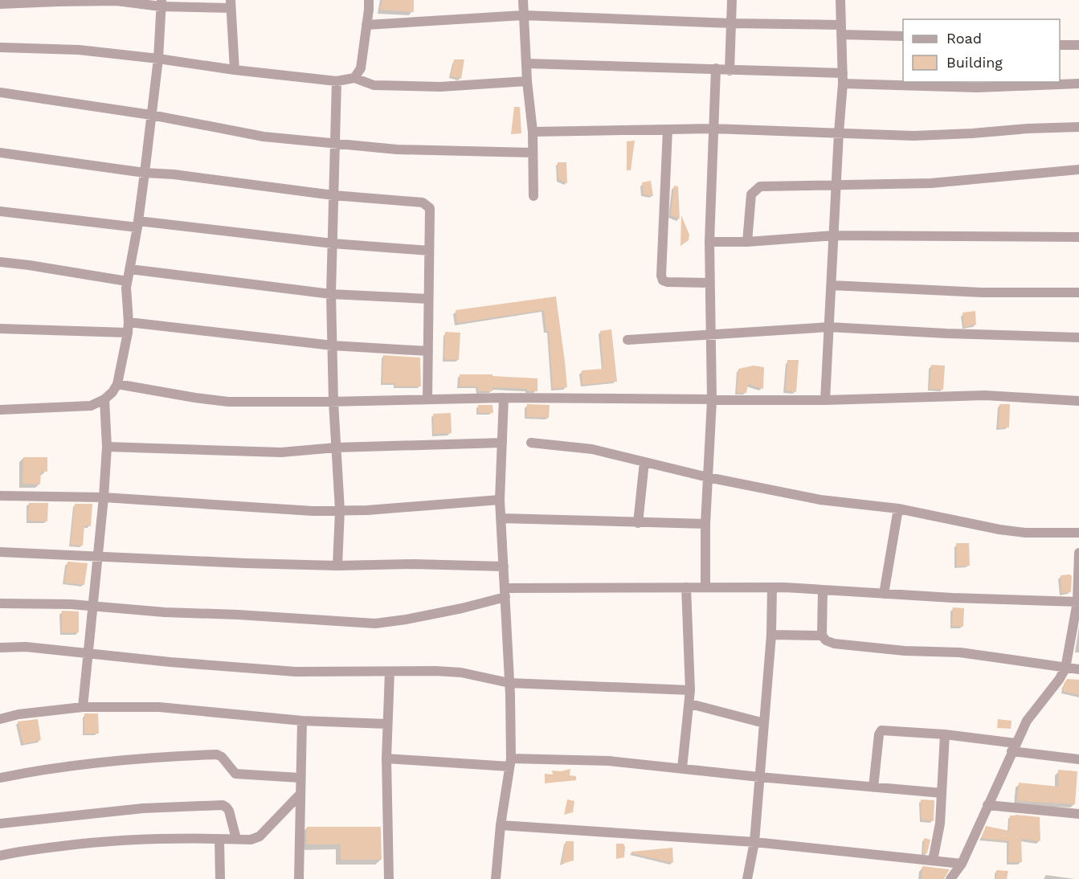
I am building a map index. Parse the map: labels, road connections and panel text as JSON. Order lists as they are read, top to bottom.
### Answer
{
  "legend": ["Road", "Building"]
}
